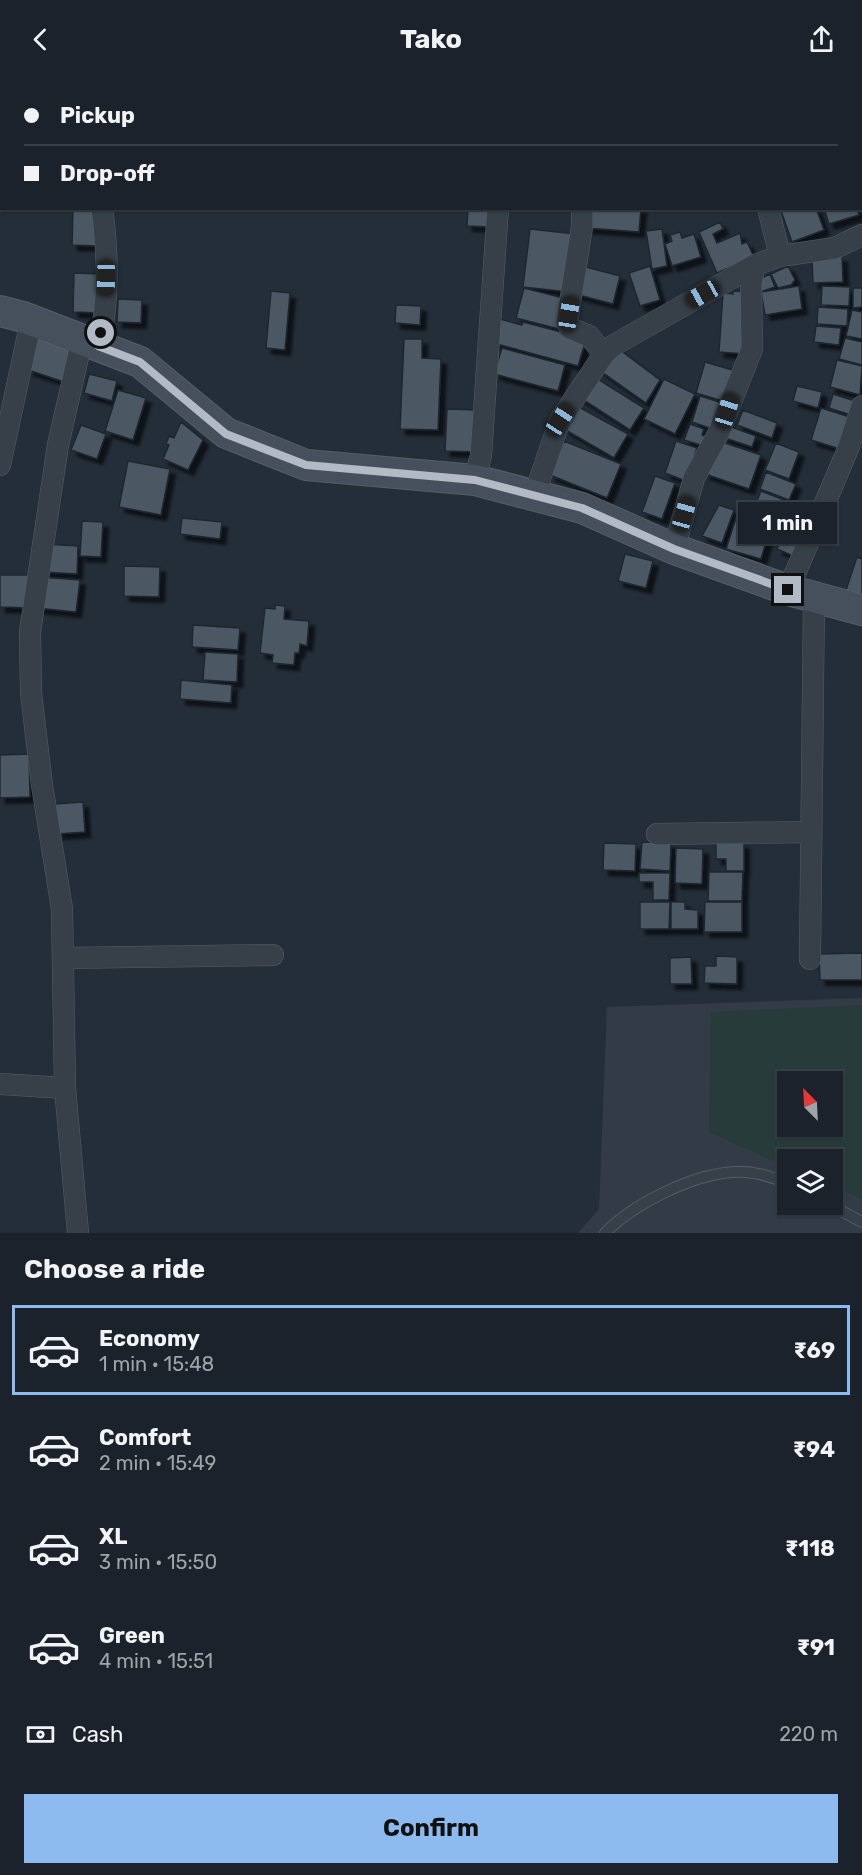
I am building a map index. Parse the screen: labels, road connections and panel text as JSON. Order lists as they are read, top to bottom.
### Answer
{
  "north": "top left",
  "page": {
    "header": "Tako",
    "banner": ["Pickup", "Drop-off"],
    "bubble": "1 min",
    "heading": "Choose a ride",
    "list": [
      {
        "name": "Economy",
        "note": "1 min · 15:48",
        "value": "₹69"
      },
      {
        "name": "Comfort",
        "note": "2 min · 15:49",
        "value": "₹94"
      },
      {
        "name": "XL",
        "note": "3 min · 15:50",
        "value": "₹118"
      },
      {
        "name": "Green",
        "note": "4 min · 15:51",
        "value": "₹91"
      }
    ],
    "pay": ["Cash", "220 m"],
    "buttons": "Confirm"
  }
}
